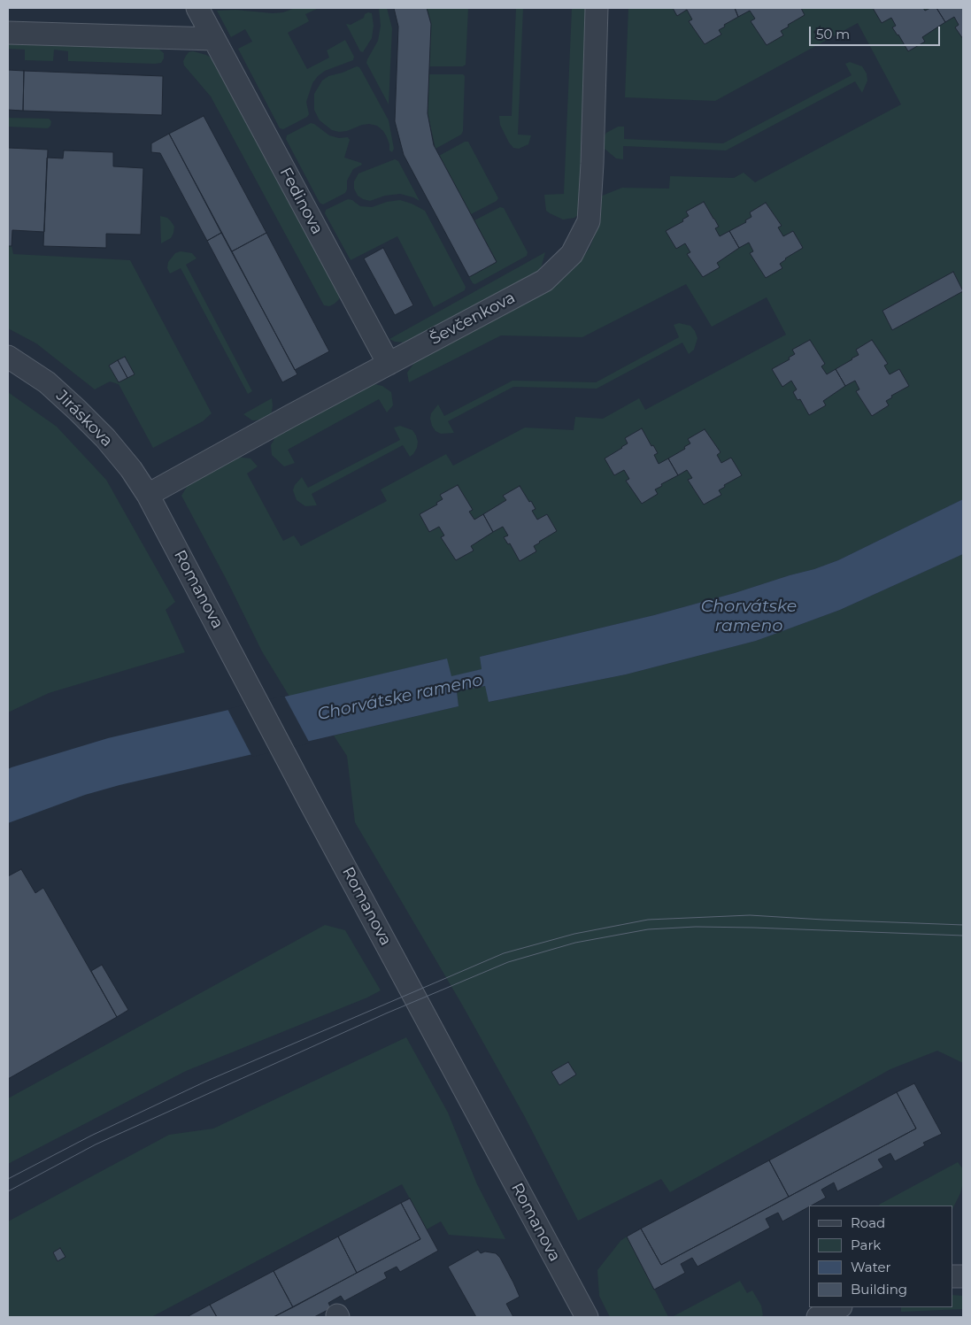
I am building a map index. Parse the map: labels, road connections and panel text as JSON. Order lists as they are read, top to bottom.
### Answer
{
  "streets": {
    "street": [
      "Fedinova",
      "Ševčenkova",
      "Jiráskova",
      "Romanova"
    ]
  },
  "crossings": [
    ["Fedinova", "Ševčenkova"],
    ["Ševčenkova", "Jiráskova"],
    ["Ševčenkova", "Romanova"],
    ["Jiráskova", "Romanova"]
  ],
  "water": ["Chorvátske rameno"],
  "legend": [
    "Road",
    "Park",
    "Water",
    "Building"
  ],
  "scale_bar": "50 m"
}
